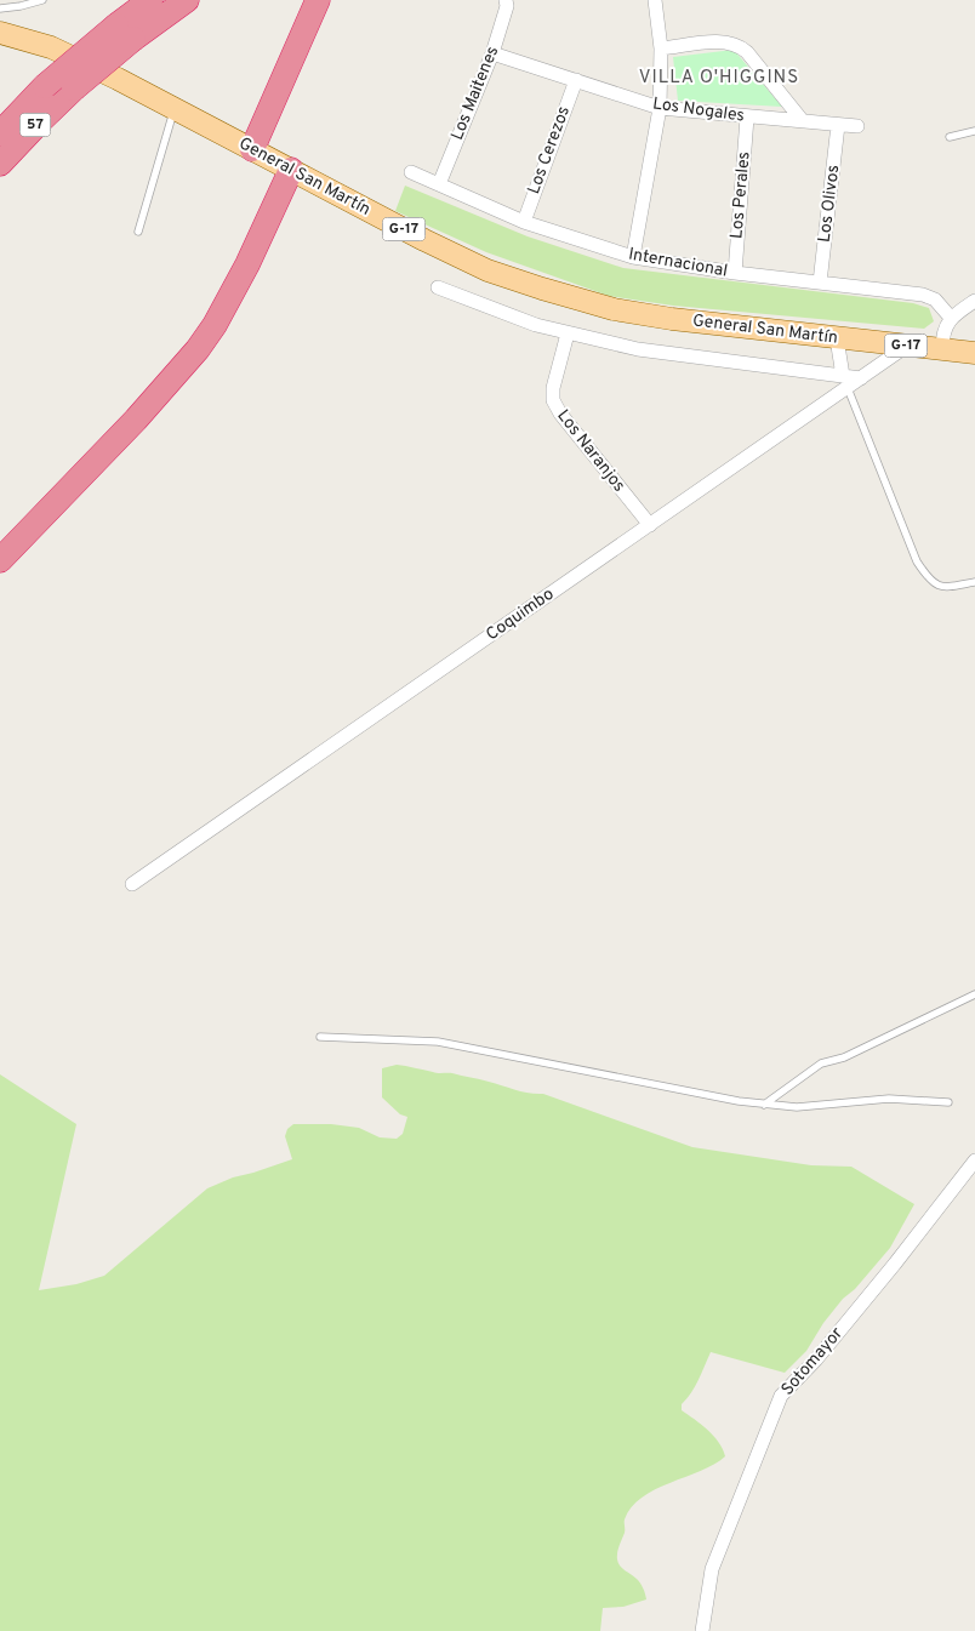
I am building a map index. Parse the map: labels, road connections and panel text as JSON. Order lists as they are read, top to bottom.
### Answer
{
  "streets": {
    "highway": ["57"],
    "main road": ["General San Martín", "G-17"],
    "street": [
      "Los Maitenes",
      "Los Nogales",
      "Los Cerezos",
      "Los Perales",
      "Los Olivos",
      "Internacional",
      "Los Naranjos",
      "Coquimbo",
      "Sotomayor"
    ]
  },
  "crossings": [
    ["Los Maitenes", "Los Nogales"],
    ["Los Maitenes", "Internacional"],
    ["Los Nogales", "Los Cerezos"],
    ["Los Nogales", "Los Perales"],
    ["Los Nogales", "Los Olivos"],
    ["Los Cerezos", "Internacional"],
    ["Los Perales", "Internacional"],
    ["Los Olivos", "Internacional"],
    ["Los Naranjos", "Coquimbo"]
  ],
  "districts": ["VILLA O'HIGGINS"]
}
